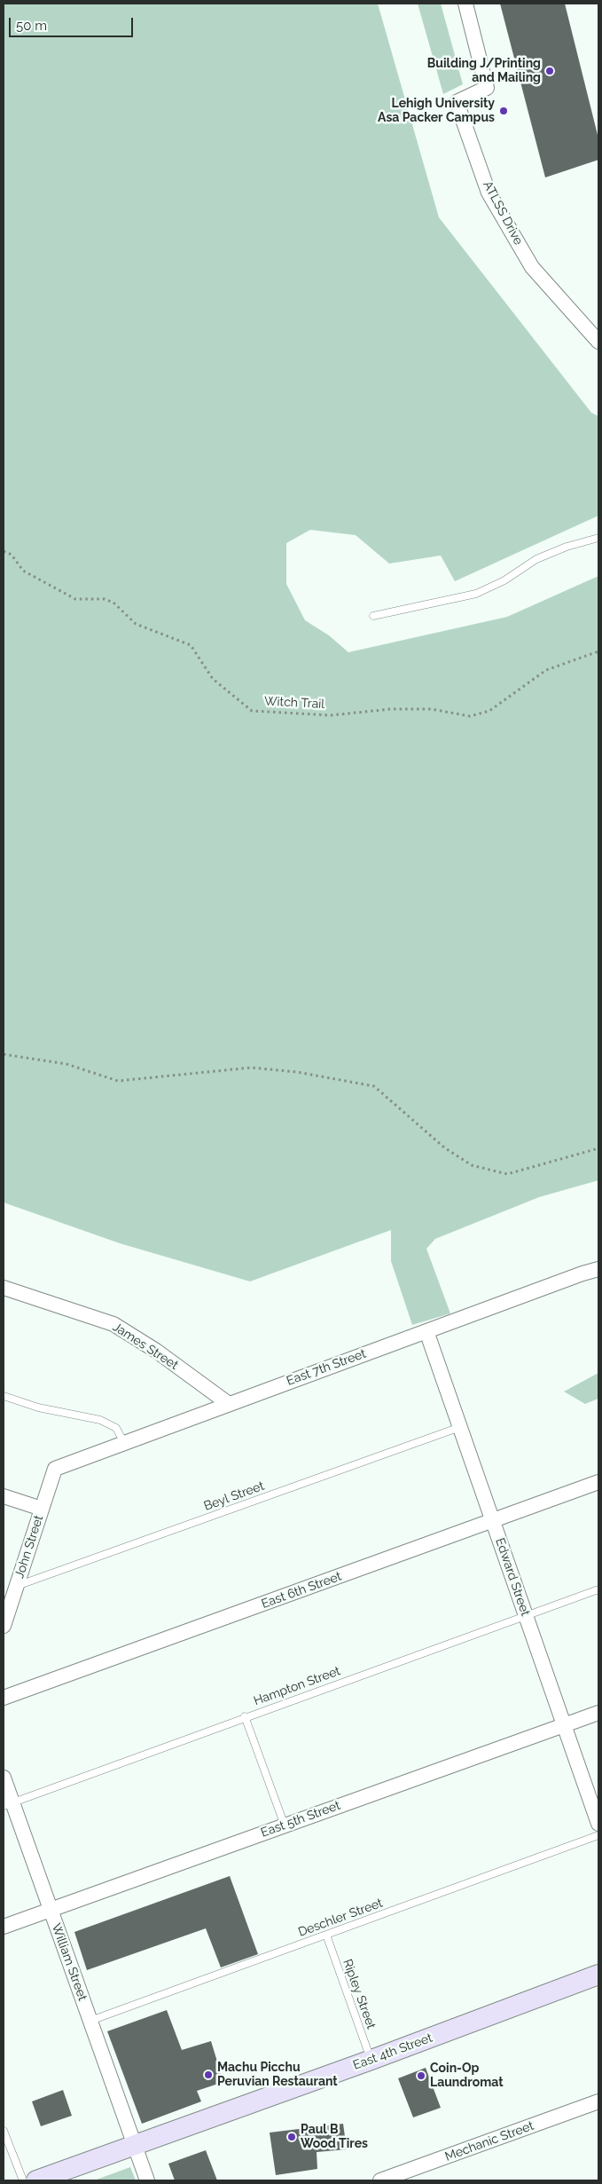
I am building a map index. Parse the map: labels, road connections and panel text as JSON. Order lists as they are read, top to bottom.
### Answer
{
  "streets": {
    "main road": ["East 4th Street"],
    "street": [
      "ATLSS Drive",
      "James Street",
      "East 7th Street",
      "John Street",
      "Edward Street",
      "East 6th Street",
      "East 5th Street",
      "William Street",
      "Mechanic Street"
    ],
    "lane": [
      "Beyl Street",
      "Hampton Street",
      "Deschler Street",
      "Ripley Street"
    ],
    "path": ["Witch Trail"]
  },
  "crossings": [
    ["James Street", "East 7th Street"],
    ["East 7th Street", "John Street"],
    ["East 7th Street", "Edward Street"],
    ["Beyl Street", "John Street"],
    ["Beyl Street", "Edward Street"],
    ["Edward Street", "East 6th Street"],
    ["Edward Street", "Hampton Street"],
    ["Edward Street", "East 5th Street"],
    ["Hampton Street", "William Street"],
    ["East 5th Street", "William Street"],
    ["Deschler Street", "William Street"],
    ["Deschler Street", "Ripley Street"],
    ["William Street", "East 4th Street"],
    ["Ripley Street", "East 4th Street"]
  ],
  "places": [
    "Building J/Printing and Mailing",
    "Lehigh University Asa Packer Campus",
    "Machu Picchu Peruvian Restaurant",
    "Coin-Op Laundromat",
    "Paul B Wood Tires"
  ],
  "scale_bar": "50 m"
}
